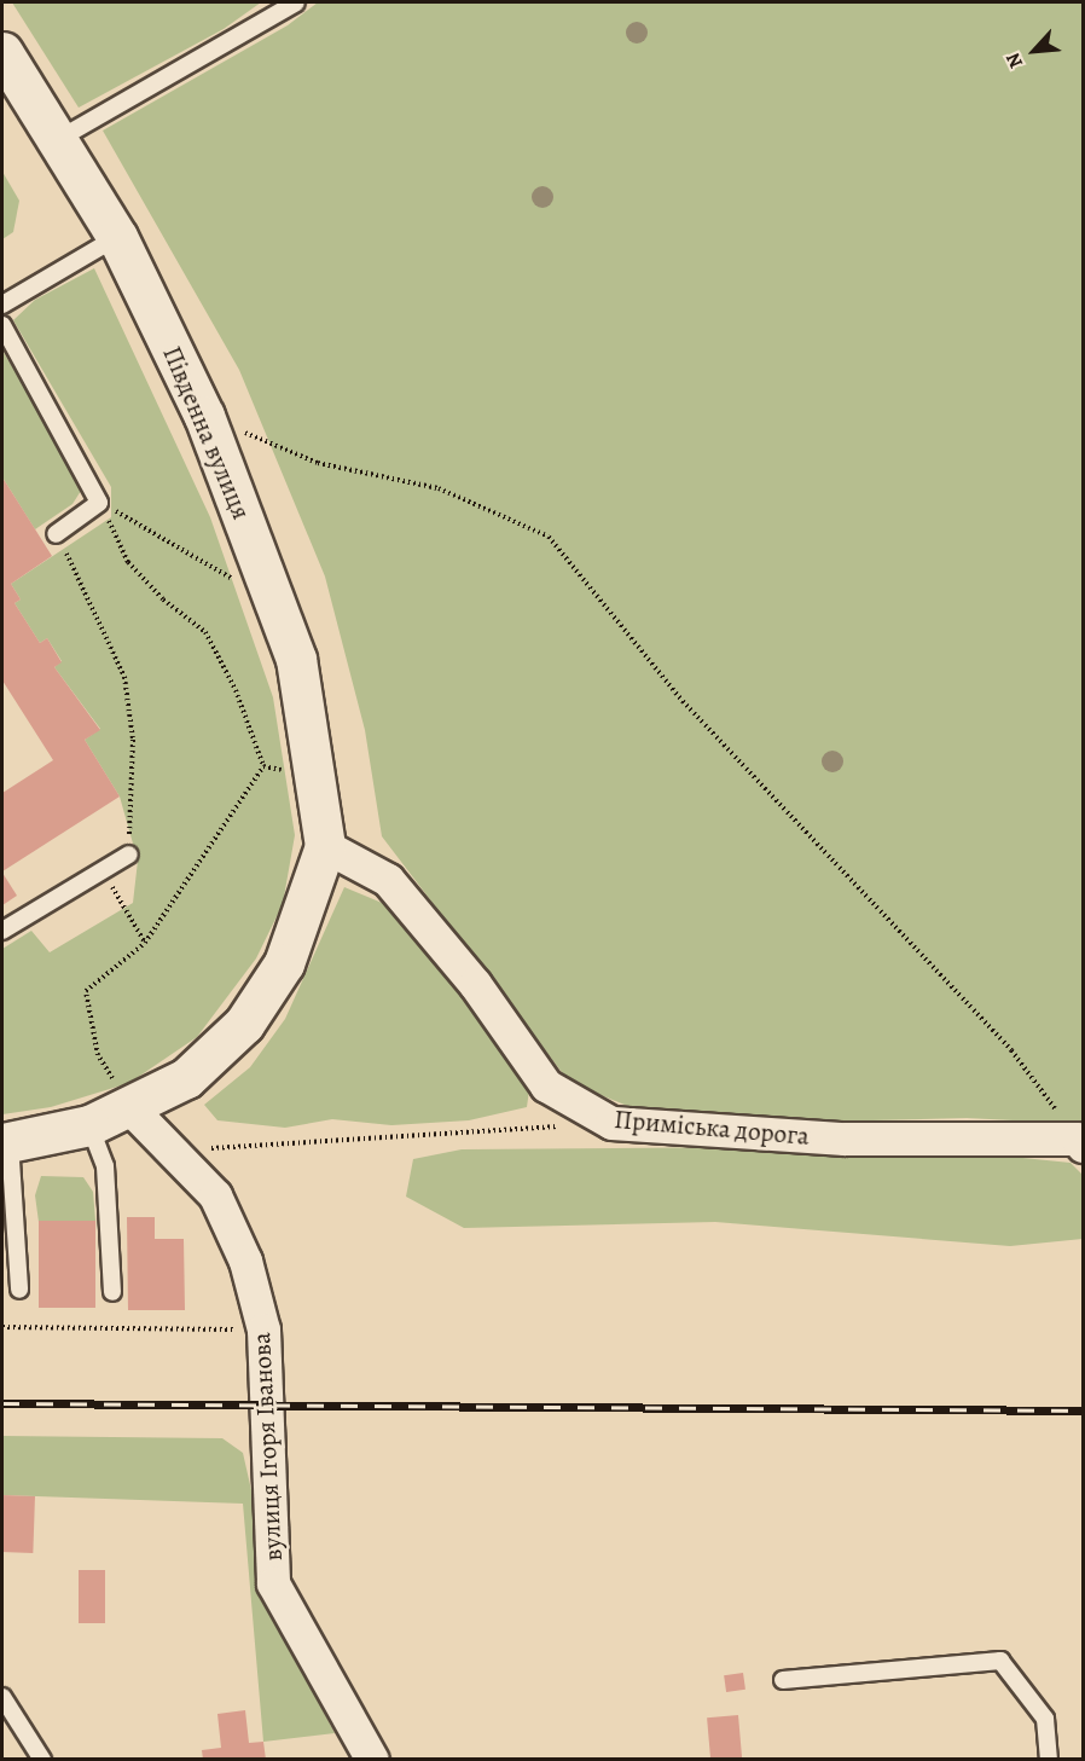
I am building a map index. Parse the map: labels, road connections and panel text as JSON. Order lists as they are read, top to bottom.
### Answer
{
  "streets": {
    "street": ["Південна вулиця", "Приміська дорога", "вулиця Ігоря Іванова"]
  },
  "crossings": [
    ["Південна вулиця", "Приміська дорога"]
  ],
  "north": "bottom left"
}
